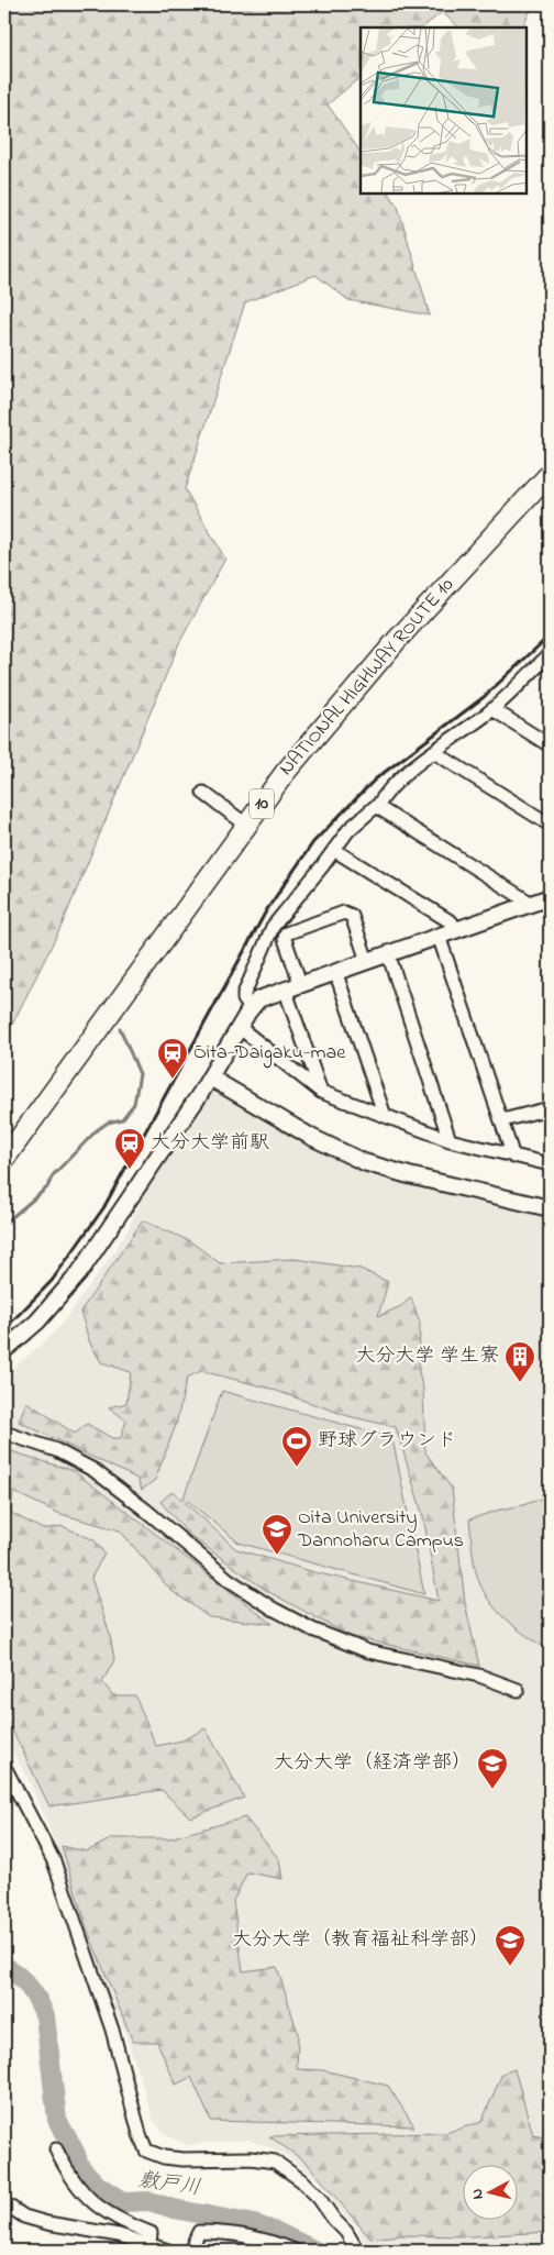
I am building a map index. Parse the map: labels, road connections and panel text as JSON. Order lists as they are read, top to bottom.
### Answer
{
  "streets": {
    "highway": ["NATIONAL HIGHWAY ROUTE 10", "10"]
  },
  "water": ["敷戸川"],
  "places": {
    "station": ["Ōita-Daigaku-mae", "大分大学前駅"],
    "building": ["大分大学 学生寮"],
    "sports": ["野球グラウンド"],
    "school or university": ["Oita University Dannoharu Campus", "大分大学（経済学部）", "大分大学（教育福祉科学部）"]
  },
  "north": "left"
}
